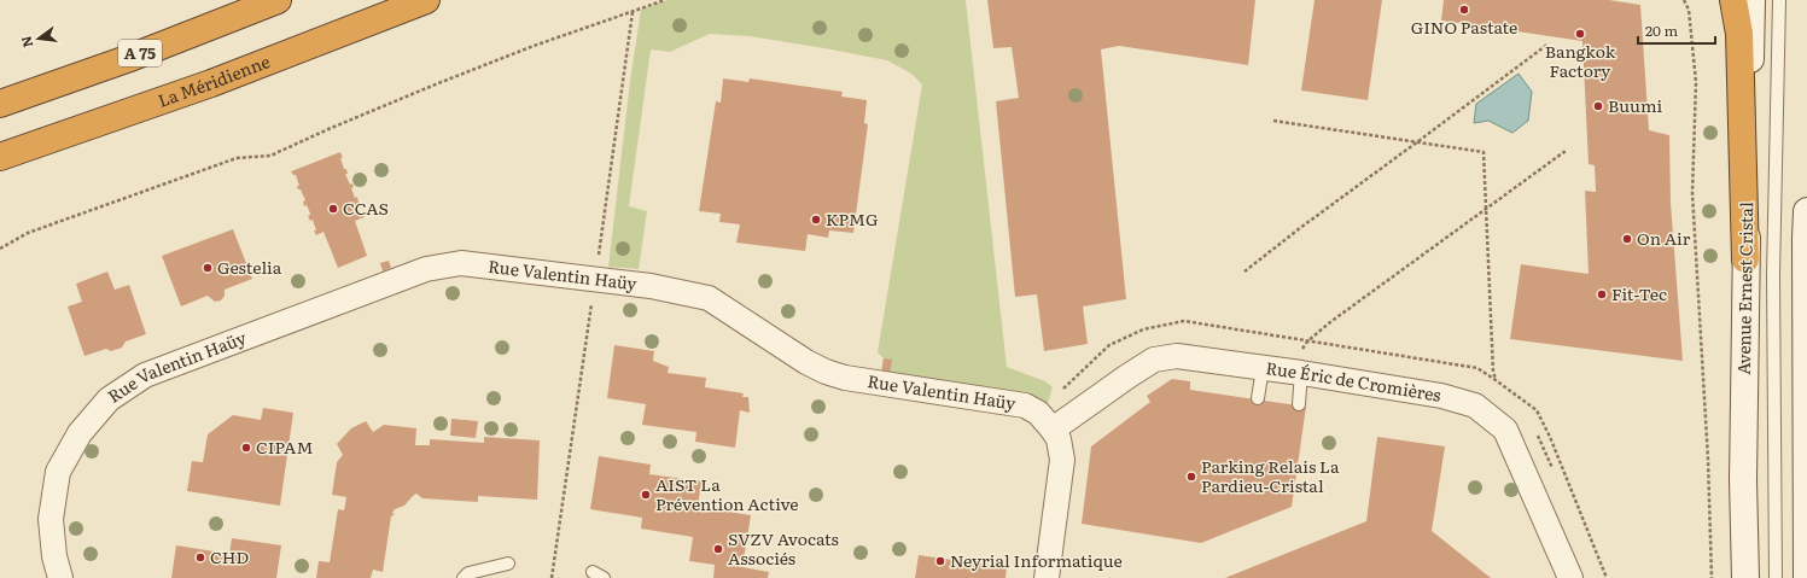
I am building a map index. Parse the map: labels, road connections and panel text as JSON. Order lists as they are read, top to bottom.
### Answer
{
  "streets": {
    "highway": ["A 75", "La Méridienne"],
    "main road": ["Avenue Ernest Cristal"],
    "street": ["Rue Valentin Haüy", "Rue Éric de Cromières"]
  },
  "crossings": [
    ["Rue Valentin Haüy", "Rue Éric de Cromières"]
  ],
  "places": [
    "GINO Pastate",
    "Bangkok Factory",
    "Buumi",
    "CCAS",
    "KPMG",
    "On Air",
    "Gestelia",
    "Fit-Tec",
    "CIPAM",
    "Parking Relais La Pardieu-Cristal",
    "AIST La Prévention Active",
    "SVZV Avocats Associés",
    "CHD",
    "Neyrial Informatique"
  ],
  "scale_bar": "20 m",
  "north": "left"
}
